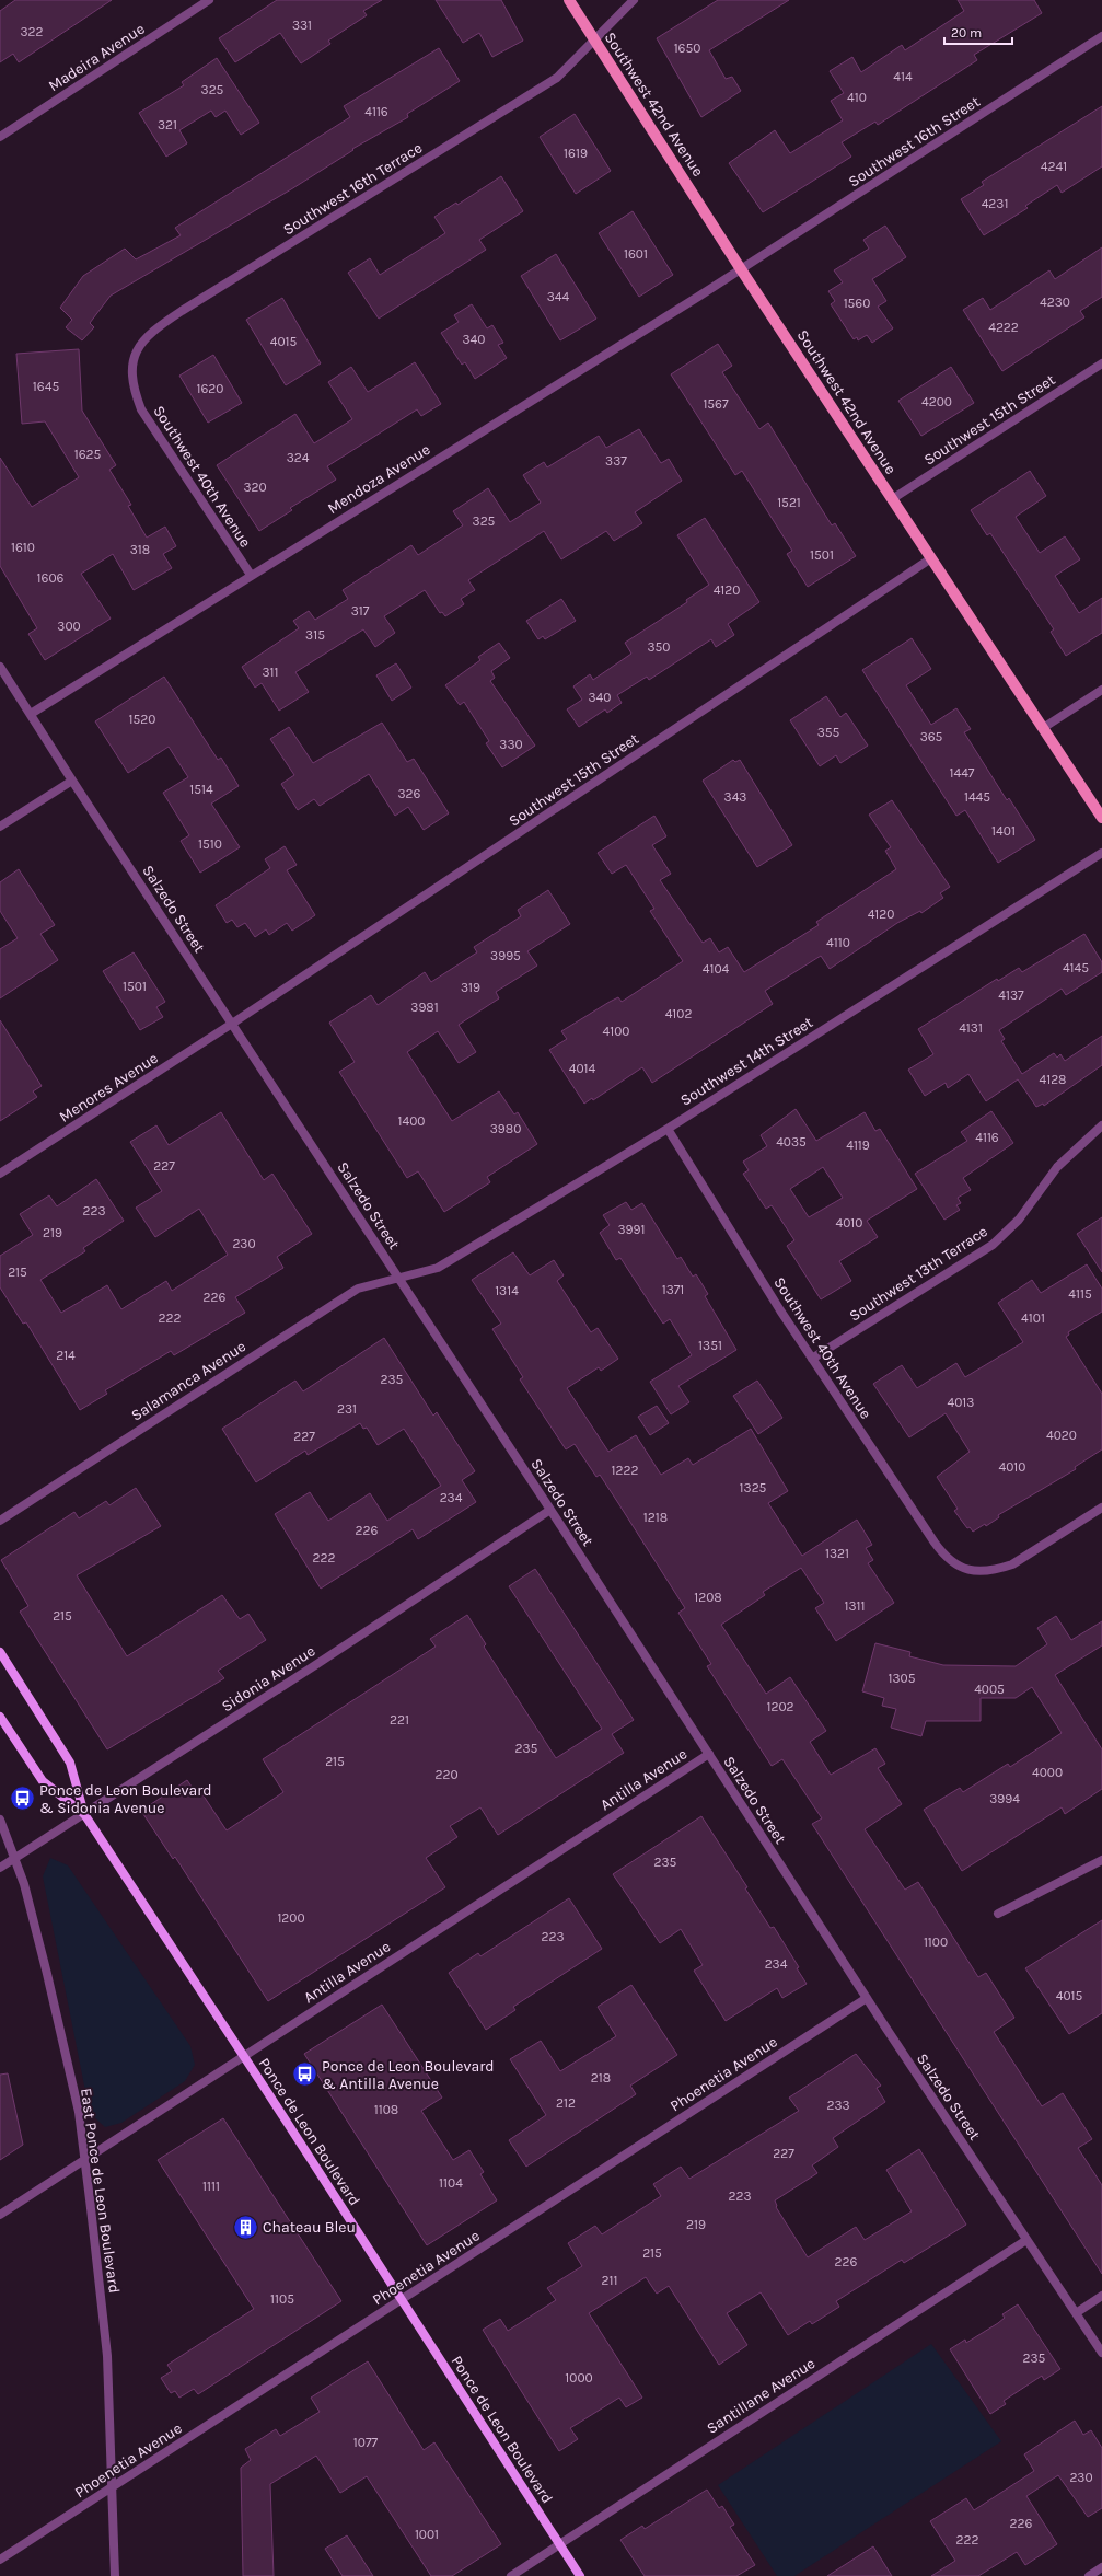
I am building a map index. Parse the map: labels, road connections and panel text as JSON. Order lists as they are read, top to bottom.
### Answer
{
  "streets": {
    "main road": ["Southwest 42nd Avenue"],
    "street": [
      "Madeira Avenue",
      "Southwest 16th Street",
      "Southwest 16th Terrace",
      "Southwest 15th Street",
      "Southwest 40th Avenue",
      "Mendoza Avenue",
      "Salzedo Street",
      "Southwest 14th Street",
      "Menores Avenue",
      "Southwest 13th Terrace",
      "Salamanca Avenue",
      "Sidonia Avenue",
      "Antilla Avenue",
      "Phoenetia Avenue",
      "Ponce de Leon Boulevard",
      "East Ponce de Leon Boulevard",
      "Santillane Avenue"
    ]
  },
  "crossings": [
    ["Southwest 42nd Avenue", "Southwest 16th Street"],
    ["Southwest 42nd Avenue", "Southwest 16th Terrace"],
    ["Southwest 42nd Avenue", "Southwest 15th Street"],
    ["Southwest 42nd Avenue", "Mendoza Avenue"],
    ["Southwest 16th Street", "Mendoza Avenue"],
    ["Southwest 16th Terrace", "Southwest 40th Avenue"],
    ["Southwest 15th Street", "Salzedo Street"],
    ["Southwest 15th Street", "Menores Avenue"],
    ["Southwest 40th Avenue", "Mendoza Avenue"],
    ["Southwest 40th Avenue", "Southwest 14th Street"],
    ["Southwest 40th Avenue", "Southwest 13th Terrace"],
    ["Mendoza Avenue", "Salzedo Street"],
    ["Salzedo Street", "Southwest 14th Street"],
    ["Salzedo Street", "Menores Avenue"],
    ["Salzedo Street", "Salamanca Avenue"],
    ["Salzedo Street", "Sidonia Avenue"],
    ["Salzedo Street", "Antilla Avenue"],
    ["Salzedo Street", "Phoenetia Avenue"],
    ["Salzedo Street", "Santillane Avenue"],
    ["Southwest 14th Street", "Salamanca Avenue"],
    ["Sidonia Avenue", "Ponce de Leon Boulevard"],
    ["Sidonia Avenue", "East Ponce de Leon Boulevard"],
    ["Antilla Avenue", "Ponce de Leon Boulevard"],
    ["Antilla Avenue", "East Ponce de Leon Boulevard"],
    ["Phoenetia Avenue", "Ponce de Leon Boulevard"],
    ["Phoenetia Avenue", "East Ponce de Leon Boulevard"],
    ["Ponce de Leon Boulevard", "Santillane Avenue"]
  ],
  "places": {
    "bus stop": ["Ponce de Leon Boulevard & Sidonia Avenue", "Ponce de Leon Boulevard & Antilla Avenue"],
    "building": ["Chateau Bleu"]
  },
  "house_numbers": [
    "331",
    "322",
    "1650",
    "414",
    "325",
    "410",
    "4116",
    "321",
    "1619",
    "4241",
    "4231",
    "1601",
    "344",
    "4230",
    "1560",
    "4222",
    "340",
    "4015",
    "1645",
    "1620",
    "4200",
    "1567",
    "1625",
    "324",
    "337",
    "320",
    "1521",
    "325",
    "1610",
    "318",
    "1501",
    "1606",
    "4120",
    "317",
    "300",
    "315",
    "350",
    "311",
    "340",
    "1520",
    "355",
    "365",
    "330",
    "1447",
    "1514",
    "326",
    "343",
    "1445",
    "1401",
    "1510",
    "4120",
    "4110",
    "3995",
    "4145",
    "4104",
    "1501",
    "319",
    "4137",
    "3981",
    "4102",
    "4131",
    "4100",
    "4014",
    "4128",
    "1400",
    "3980",
    "4116",
    "4035",
    "4119",
    "227",
    "223",
    "4010",
    "3991",
    "219",
    "230",
    "215",
    "1371",
    "1314",
    "4115",
    "226",
    "222",
    "4101",
    "1351",
    "214",
    "235",
    "4013",
    "231",
    "4020",
    "227",
    "4010",
    "1222",
    "1325",
    "234",
    "1218",
    "226",
    "1321",
    "222",
    "1208",
    "1311",
    "215",
    "1305",
    "4005",
    "1202",
    "221",
    "235",
    "215",
    "4000",
    "220",
    "3994",
    "235",
    "1200",
    "223",
    "1100",
    "234",
    "4015",
    "218",
    "212",
    "233",
    "1108",
    "227",
    "1104",
    "1111",
    "223",
    "219",
    "215",
    "226",
    "211",
    "1105",
    "235",
    "1000",
    "1077",
    "230",
    "226",
    "1001",
    "222"
  ],
  "scale_bar": "20 m"
}
